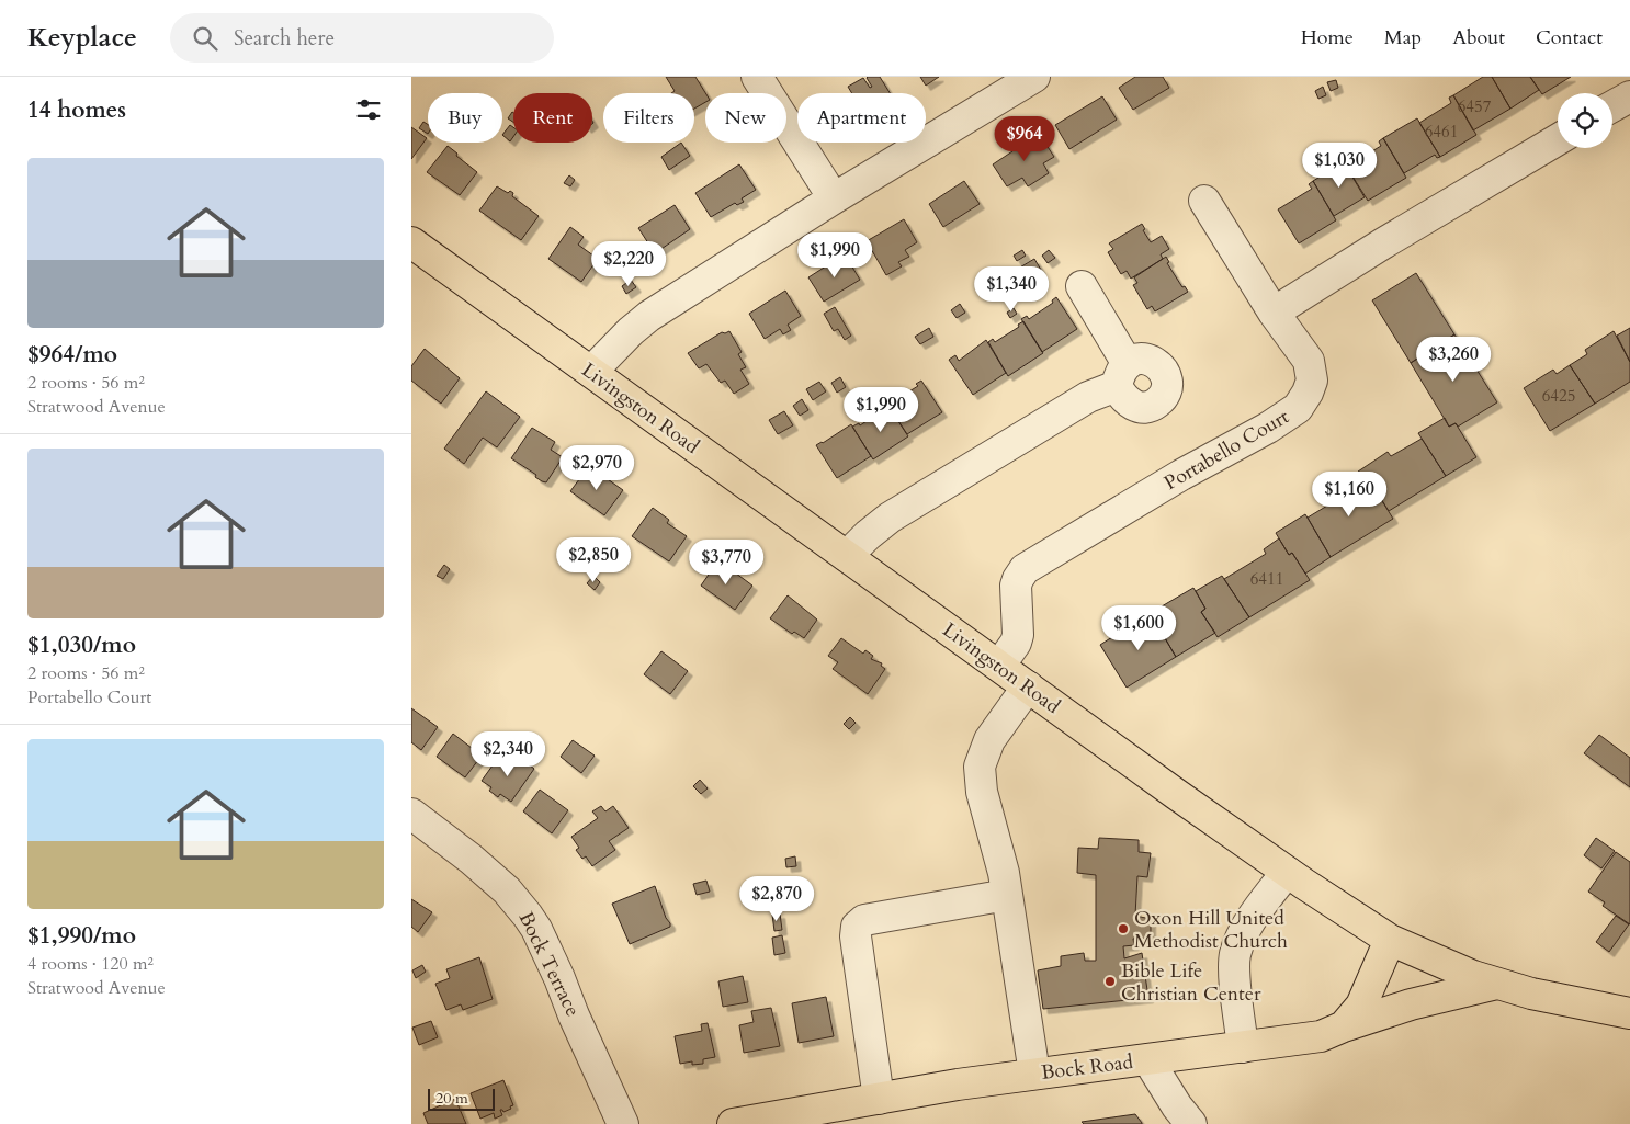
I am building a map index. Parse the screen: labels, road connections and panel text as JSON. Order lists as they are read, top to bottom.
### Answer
{
  "streets": {
    "main road": ["Livingston Road", "Bock Road"],
    "street": ["Portabello Court", "Bock Terrace"]
  },
  "crossings": [
    ["Livingston Road", "Portabello Court"],
    ["Livingston Road", "Bock Road"]
  ],
  "places": ["Oxon Hill United Methodist Church", "Bible Life Christian Center"],
  "house_numbers": [
    "6457",
    "6461",
    "6425",
    "6411"
  ],
  "scale_bar": "20 m",
  "page": {
    "header": "Keyplace",
    "search": "Search here",
    "nav": [
      "Home",
      "Map",
      "About",
      "Contact"
    ],
    "heading": "14 homes",
    "chip": [
      "Buy",
      "Rent",
      "Filters",
      "New",
      "Apartment"
    ],
    "price": [
      "$964",
      "$1,030",
      "$1,990",
      "$2,220",
      "$1,340",
      "$3,260",
      "$1,990",
      "$2,970",
      "$1,160",
      "$2,850",
      "$3,770",
      "$1,600",
      "$2,340",
      "$2,870"
    ],
    "list": [
      {
        "name": "$964/mo",
        "note": "2 rooms · 56 m² · Stratwood Avenue"
      },
      {
        "name": "$1,030/mo",
        "note": "2 rooms · 56 m² · Portabello Court"
      },
      {
        "name": "$1,990/mo",
        "note": "4 rooms · 120 m² · Stratwood Avenue"
      }
    ],
    "scale": "20 m"
  }
}
